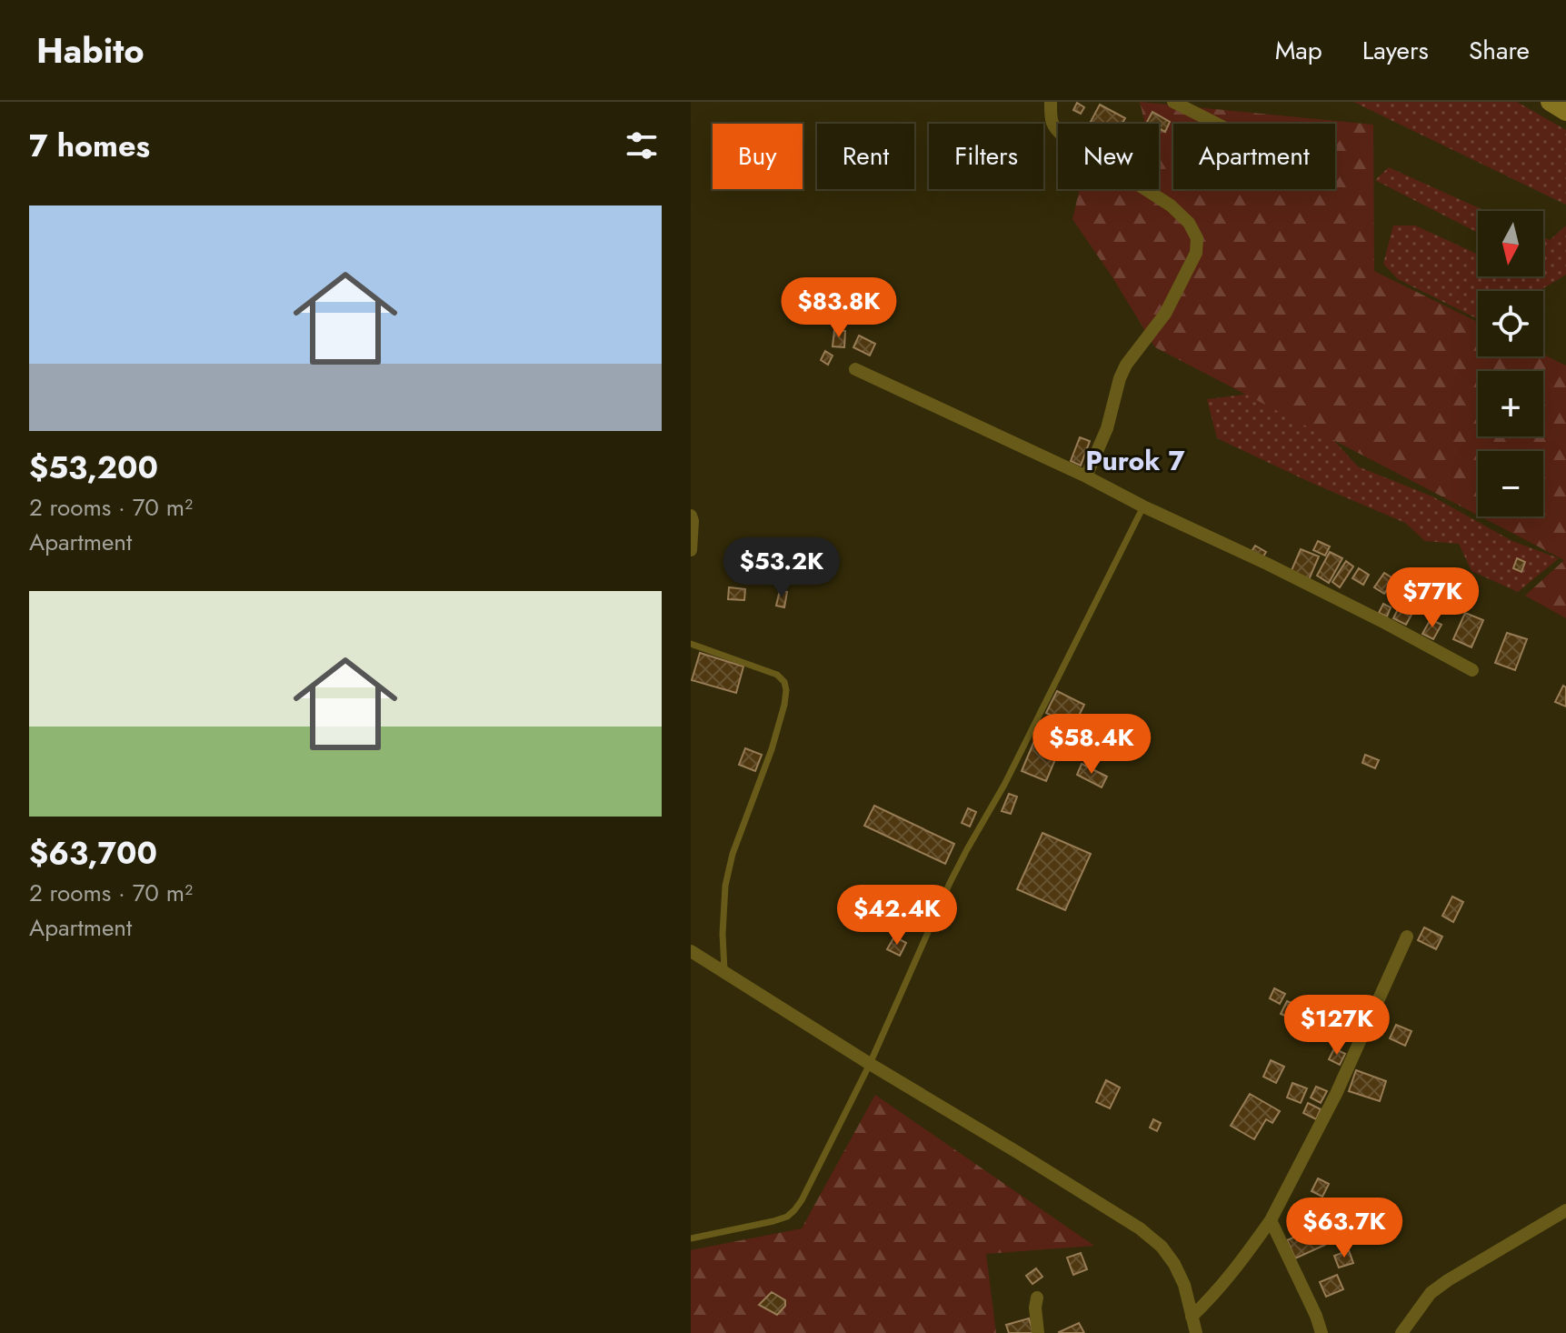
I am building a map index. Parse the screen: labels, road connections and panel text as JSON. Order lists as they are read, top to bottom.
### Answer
{
  "districts": ["Purok 7"],
  "north": "bottom",
  "page": {
    "header": "Habito",
    "nav": ["Map", "Layers", "Share"],
    "heading": "7 homes",
    "chip": [
      "Buy",
      "Rent",
      "Filters",
      "New",
      "Apartment"
    ],
    "list": [
      {
        "name": "$53,200",
        "note": "2 rooms · 70 m² · Apartment"
      },
      {
        "name": "$63,700",
        "note": "2 rooms · 70 m² · Apartment"
      }
    ],
    "map_buttons": ["+", "−"],
    "price": [
      "$83.8K",
      "$53.2K",
      "$77K",
      "$58.4K",
      "$42.4K",
      "$127K",
      "$63.7K"
    ]
  }
}
